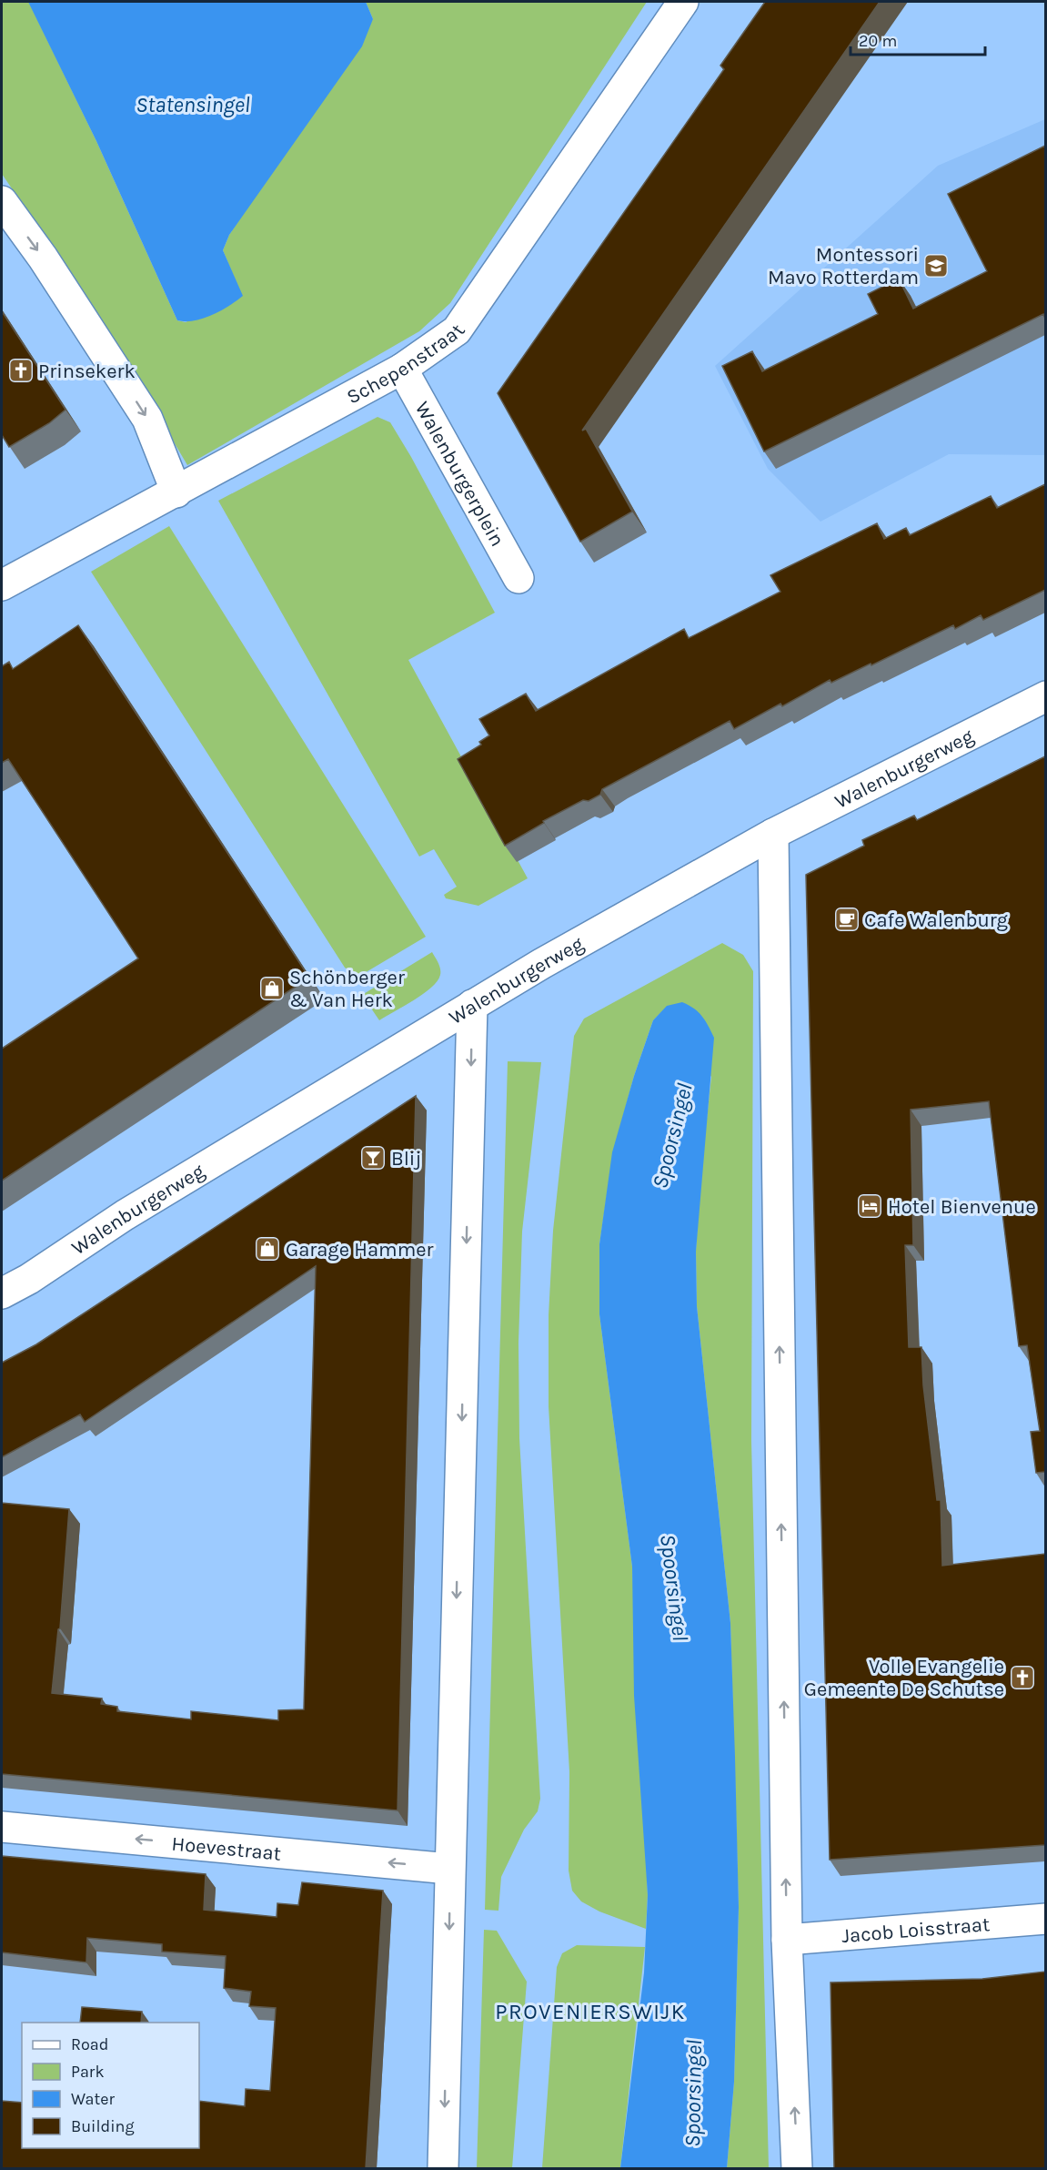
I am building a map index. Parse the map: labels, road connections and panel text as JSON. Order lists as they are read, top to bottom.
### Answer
{
  "streets": {
    "street": [
      "Schepenstraat",
      "Walenburgerplein",
      "Walenburgerweg",
      "Hoevestraat",
      "Jacob Loisstraat"
    ]
  },
  "crossings": [
    ["Schepenstraat", "Walenburgerplein"]
  ],
  "one_way": ["Hoevestraat"],
  "districts": ["PROVENIERSWIJK"],
  "water": ["Statensingel", "Spoorsingel"],
  "places": {
    "school or university": ["Montessori Mavo Rotterdam"],
    "church": ["Prinsekerk", "Volle Evangelie Gemeente De Schutse"],
    "cafe": ["Cafe Walenburg"],
    "shop": ["Schönberger & Van Herk", "Garage Hammer"],
    "bar": ["Blij"],
    "hotel": ["Hotel Bienvenue"]
  },
  "legend": [
    "Road",
    "Park",
    "Water",
    "Building"
  ],
  "scale_bar": "20 m"
}
